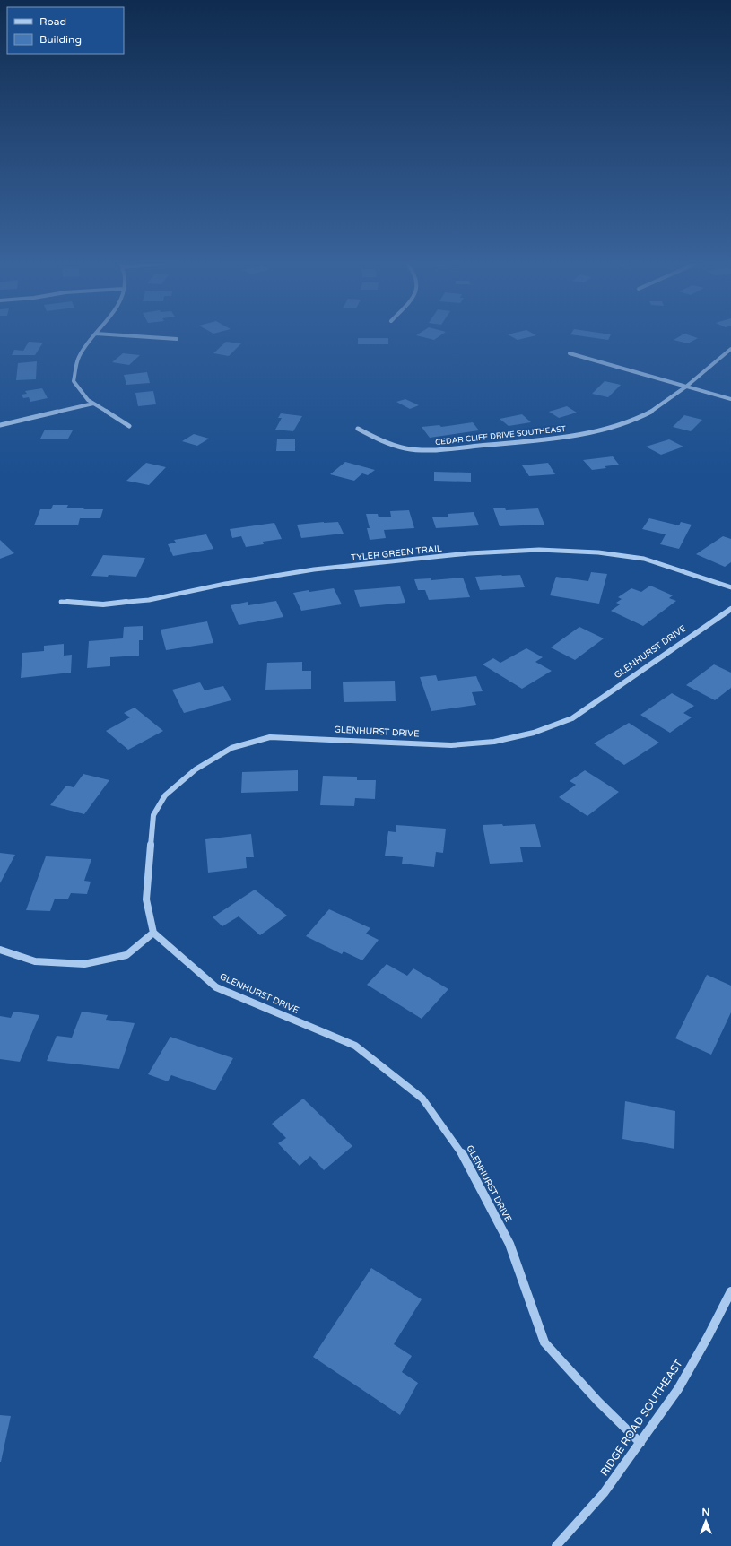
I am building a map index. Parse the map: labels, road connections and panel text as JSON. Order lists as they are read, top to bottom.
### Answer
{
  "streets": {
    "street": [
      "CEDAR CLIFF DRIVE SOUTHEAST",
      "TYLER GREEN TRAIL",
      "GLENHURST DRIVE",
      "RIDGE ROAD SOUTHEAST"
    ]
  },
  "crossings": [
    ["GLENHURST DRIVE", "RIDGE ROAD SOUTHEAST"]
  ],
  "legend": ["Road", "Building"],
  "north": "top"
}
